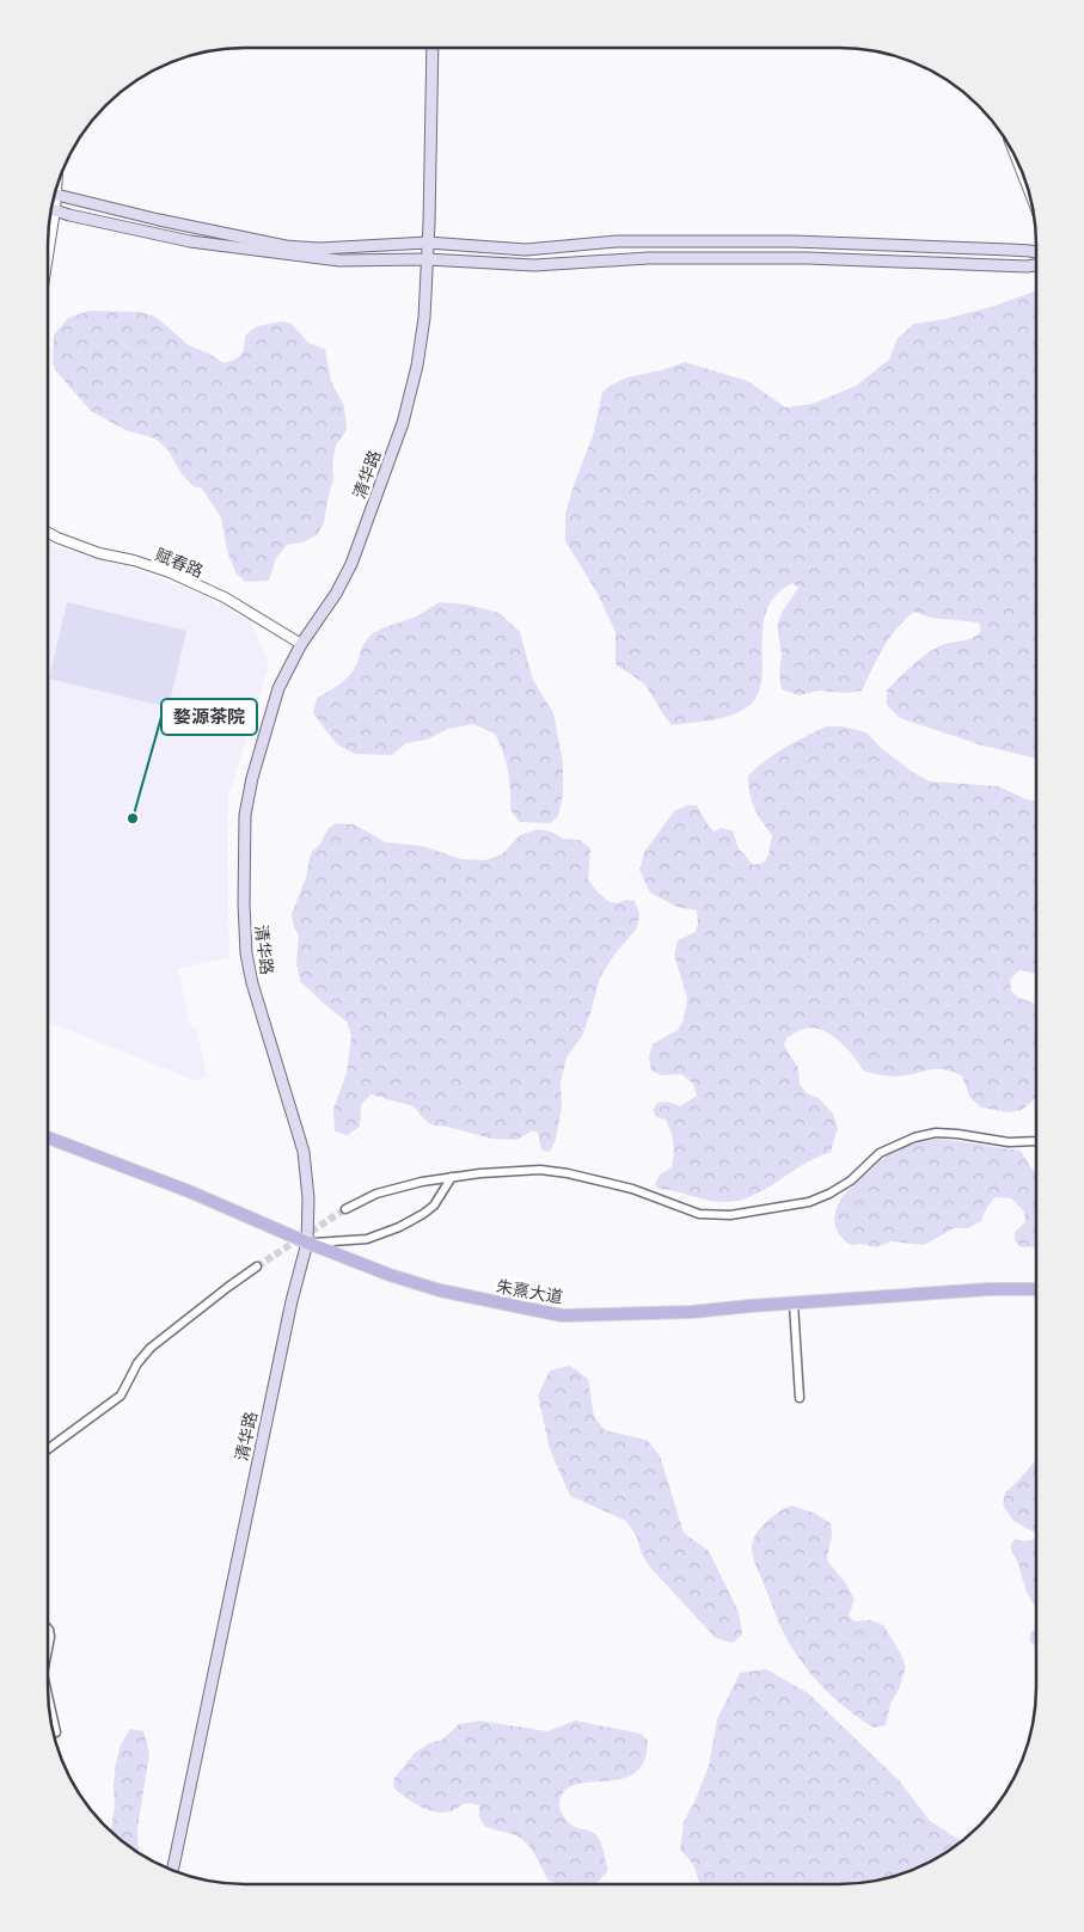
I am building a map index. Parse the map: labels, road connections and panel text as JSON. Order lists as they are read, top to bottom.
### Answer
{
  "streets": {
    "main road": ["清华路", "朱熹大道"],
    "street": ["赋春路"]
  },
  "crossings": [
    ["清华路", "赋春路"],
    ["清华路", "朱熹大道"]
  ],
  "places": ["婺源茶院"]
}
